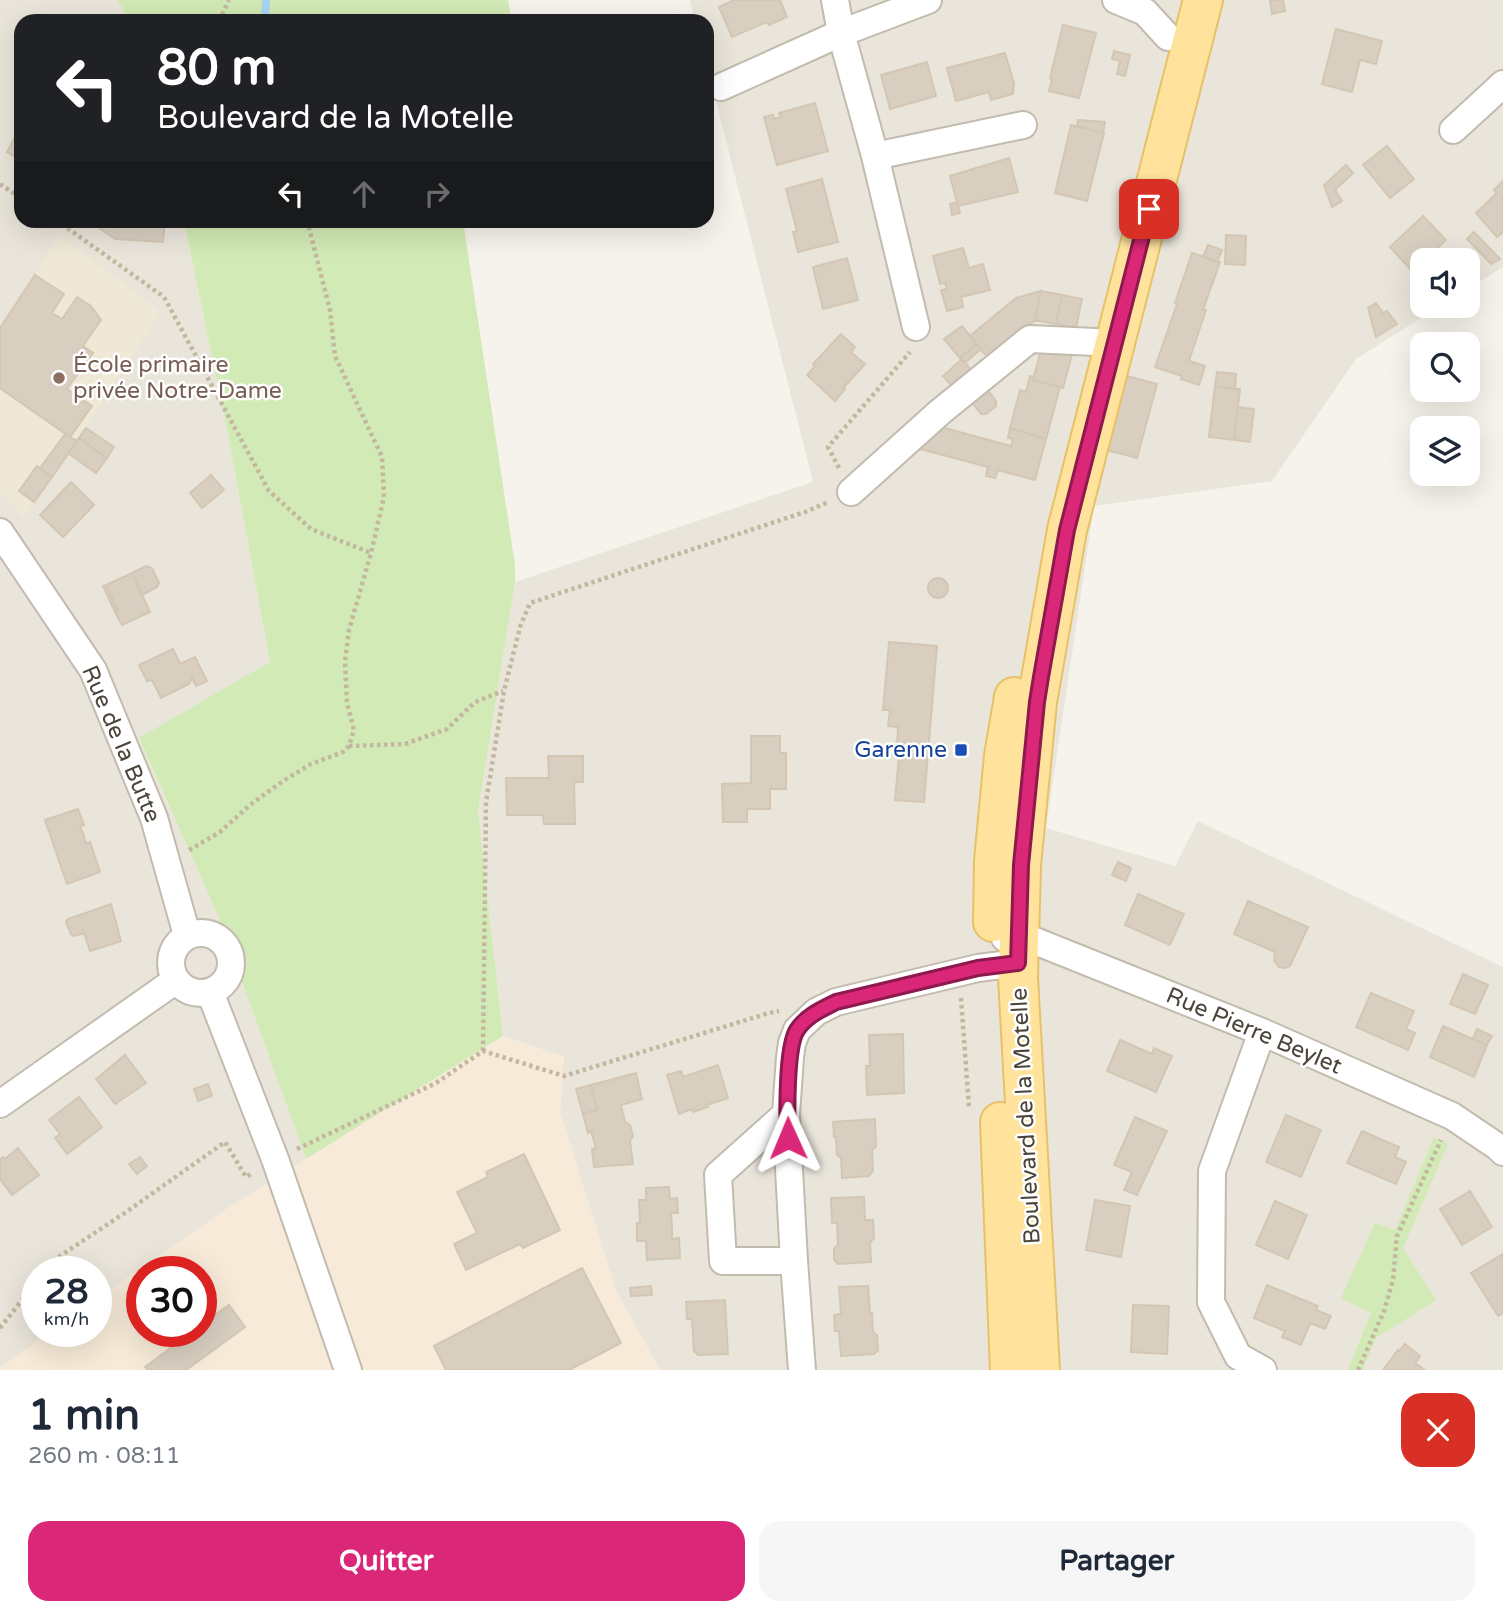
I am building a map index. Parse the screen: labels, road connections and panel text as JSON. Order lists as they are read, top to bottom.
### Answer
{
  "streets": {
    "main road": ["Boulevard de la Motelle"],
    "street": ["Rue de la Butte", "Rue Pierre Beylet"]
  },
  "crossings": [
    ["Rue Pierre Beylet", "Boulevard de la Motelle"]
  ],
  "places": {
    "other": ["École primaire privée Notre-Dame"],
    "transit": ["Garenne"]
  },
  "page": {
    "turn": ["80 m", "Boulevard de la Motelle"],
    "speed": "28 km/h",
    "limit": "30",
    "heading": ["1 min", "260 m · 08:11"],
    "buttons": ["Quitter", "Partager"]
  }
}
